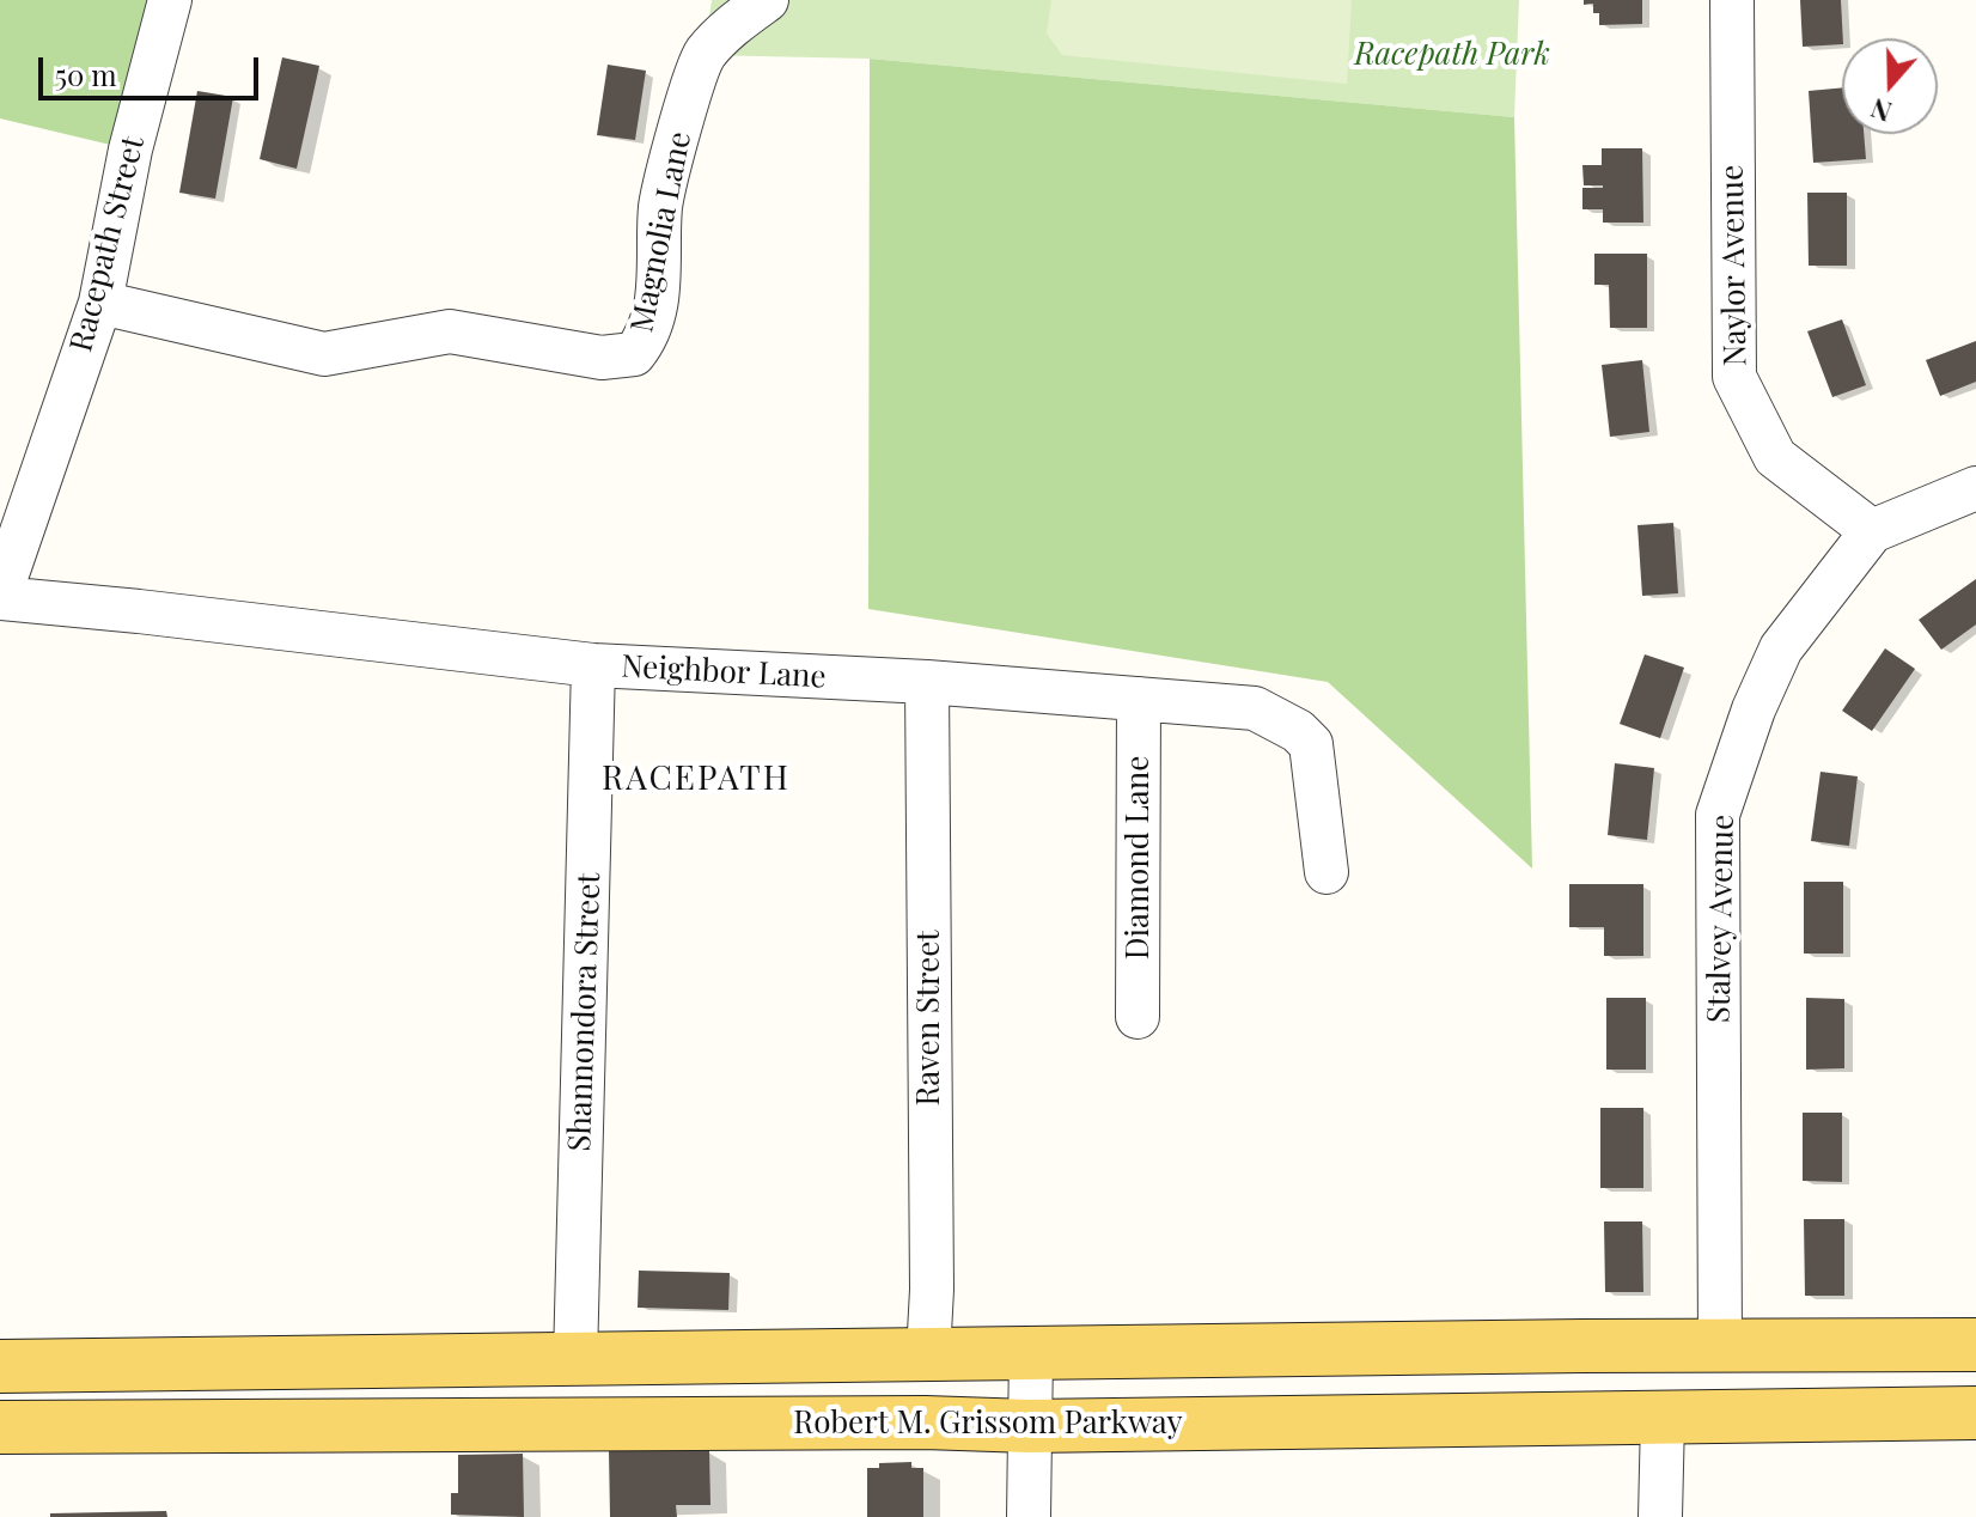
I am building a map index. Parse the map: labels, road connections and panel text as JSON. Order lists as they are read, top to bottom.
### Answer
{
  "streets": {
    "main road": ["Robert M. Grissom Parkway"],
    "street": [
      "Magnolia Lane",
      "Racepath Street",
      "Naylor Avenue",
      "Neighbor Lane",
      "Diamond Lane",
      "Stalvey Avenue",
      "Shannondora Street",
      "Raven Street"
    ]
  },
  "crossings": [
    ["Magnolia Lane", "Racepath Street"],
    ["Racepath Street", "Neighbor Lane"],
    ["Naylor Avenue", "Stalvey Avenue"],
    ["Neighbor Lane", "Diamond Lane"],
    ["Neighbor Lane", "Shannondora Street"],
    ["Neighbor Lane", "Raven Street"]
  ],
  "districts": ["RACEPATH"],
  "parks": ["Racepath Park"],
  "scale_bar": "50 m",
  "north": "bottom"
}
